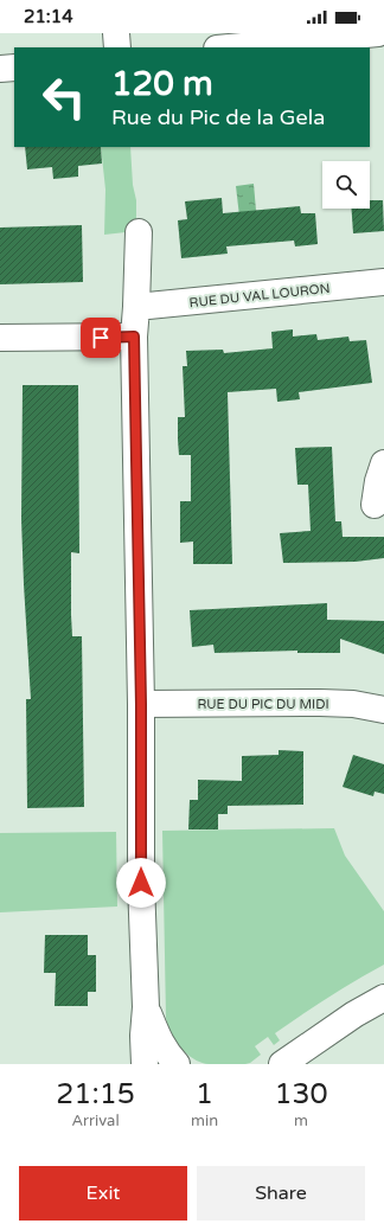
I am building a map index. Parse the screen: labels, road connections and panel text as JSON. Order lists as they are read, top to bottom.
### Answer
{
  "streets": {
    "street": ["RUE DU VAL LOURON", "RUE DU PIC DU MIDI"]
  },
  "page": {
    "status": "21:14",
    "turn": ["120 m", "Rue du Pic de la Gela"],
    "eta": [
      "21:15",
      "Arrival",
      "1",
      "min",
      "130",
      "m"
    ],
    "buttons": ["Exit", "Share"]
  }
}
